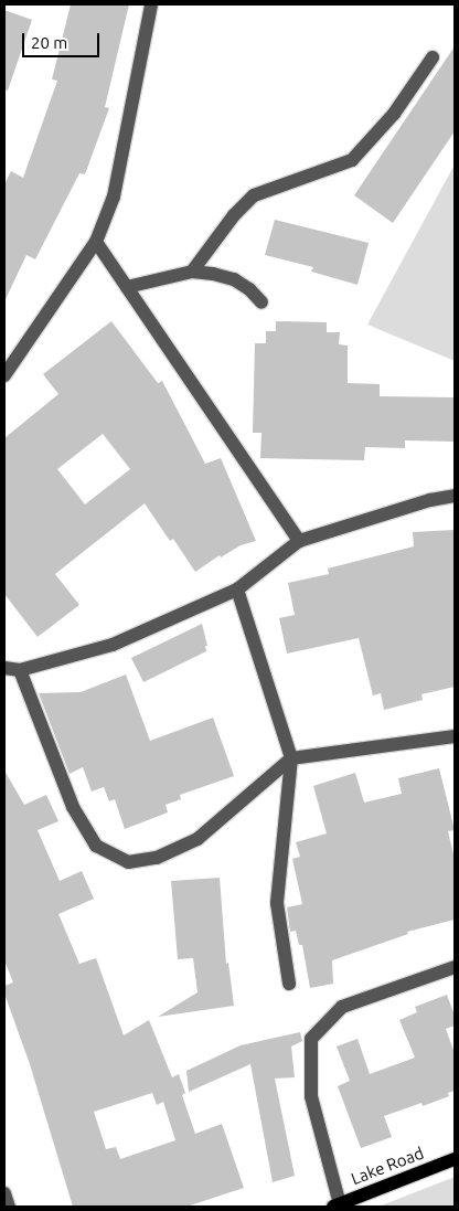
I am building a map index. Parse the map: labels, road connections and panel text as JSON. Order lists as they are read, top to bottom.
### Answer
{
  "streets": {
    "main road": ["Lake Road"]
  },
  "scale_bar": "20 m"
}
